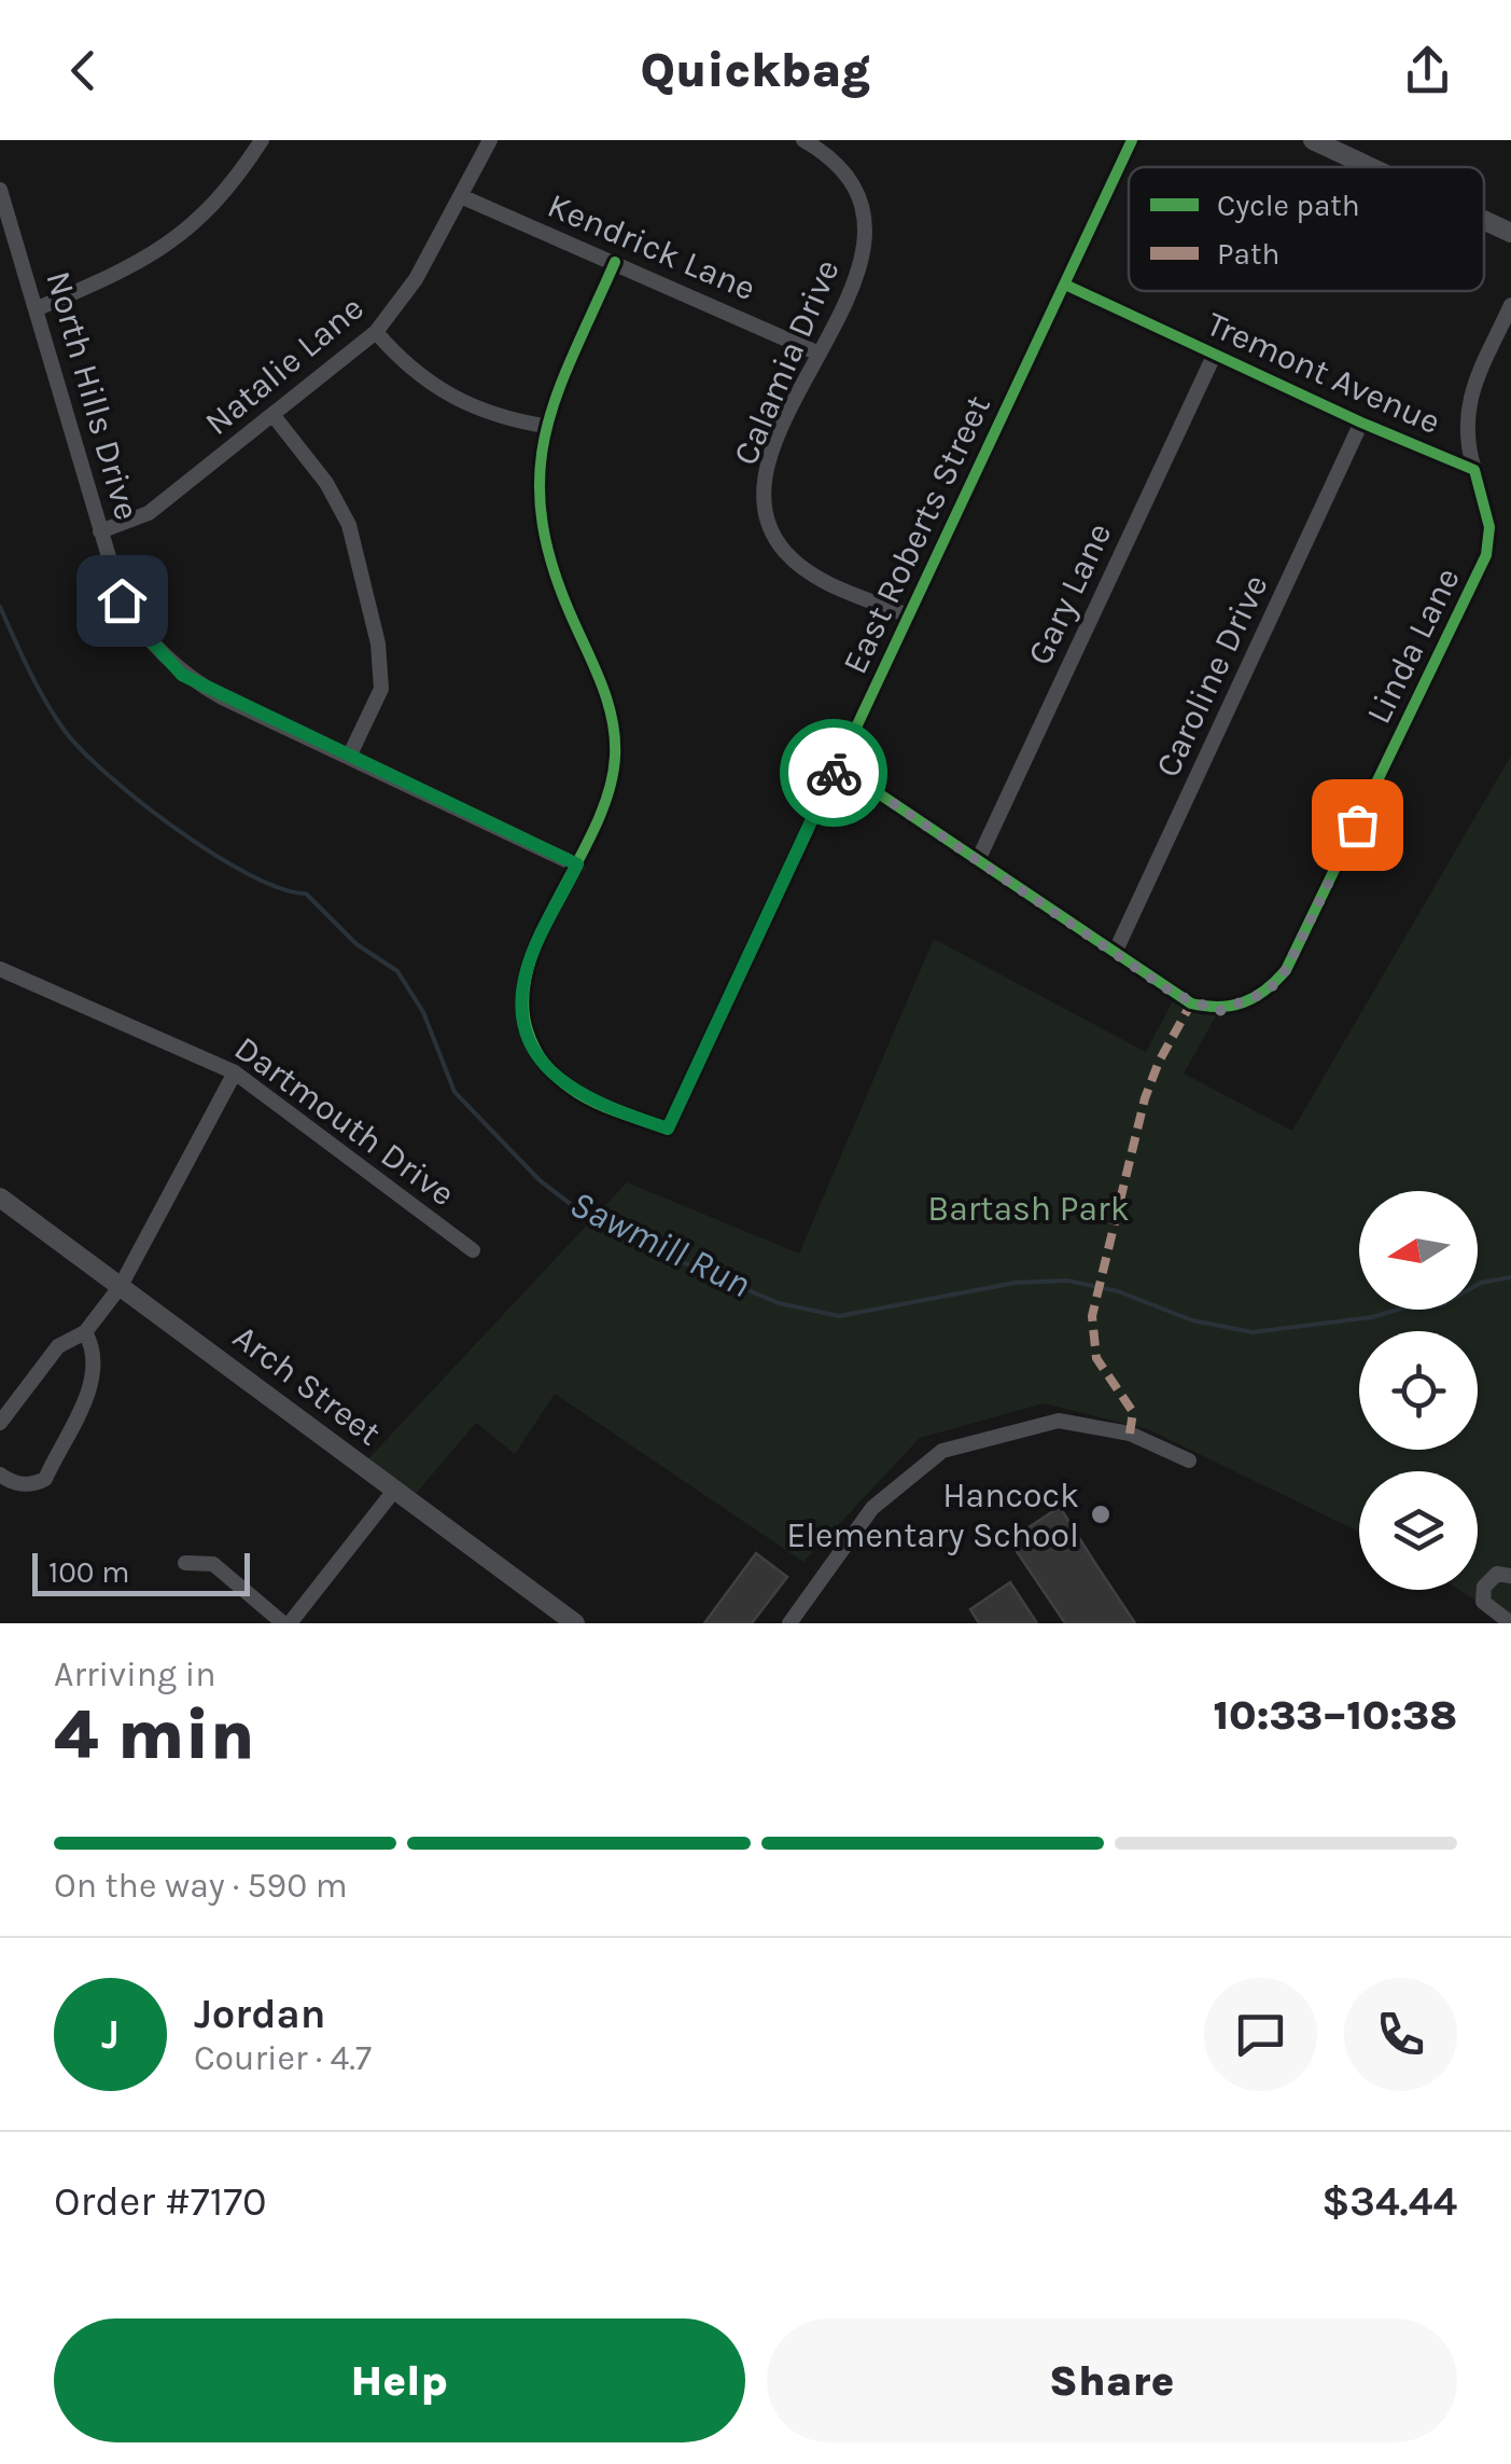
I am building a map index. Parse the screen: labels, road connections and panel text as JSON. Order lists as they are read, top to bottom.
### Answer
{
  "streets": {
    "street": [
      "Kendrick Lane",
      "Calamia Drive",
      "Natalie Lane",
      "Tremont Avenue",
      "North Hills Drive",
      "East Roberts Street",
      "Gary Lane",
      "Linda Lane",
      "Caroline Drive",
      "Dartmouth Drive",
      "Arch Street"
    ]
  },
  "crossings": [
    ["Kendrick Lane", "Calamia Drive"],
    ["Kendrick Lane", "Natalie Lane"],
    ["Calamia Drive", "East Roberts Street"],
    ["Natalie Lane", "North Hills Drive"],
    ["Tremont Avenue", "East Roberts Street"],
    ["Tremont Avenue", "Gary Lane"],
    ["Tremont Avenue", "Linda Lane"],
    ["Tremont Avenue", "Caroline Drive"],
    ["North Hills Drive", "East Roberts Street"],
    ["Linda Lane", "Caroline Drive"]
  ],
  "water": ["Sawmill Run"],
  "parks": ["Bartash Park"],
  "places": ["Hancock Elementary School"],
  "legend": ["Cycle path", "Path"],
  "scale_bar": "100 m",
  "north": "left",
  "page": {
    "header": "Quickbag",
    "scale": "100 m",
    "heading": ["4 min", "Arriving in", "10:33–10:38"],
    "panel": [
      "Jordan",
      "Courier · 4.7",
      "Order #7170",
      "$34.44"
    ],
    "bar": "On the way · 590 m",
    "round": "J",
    "buttons": ["Help", "Share"]
  }
}
